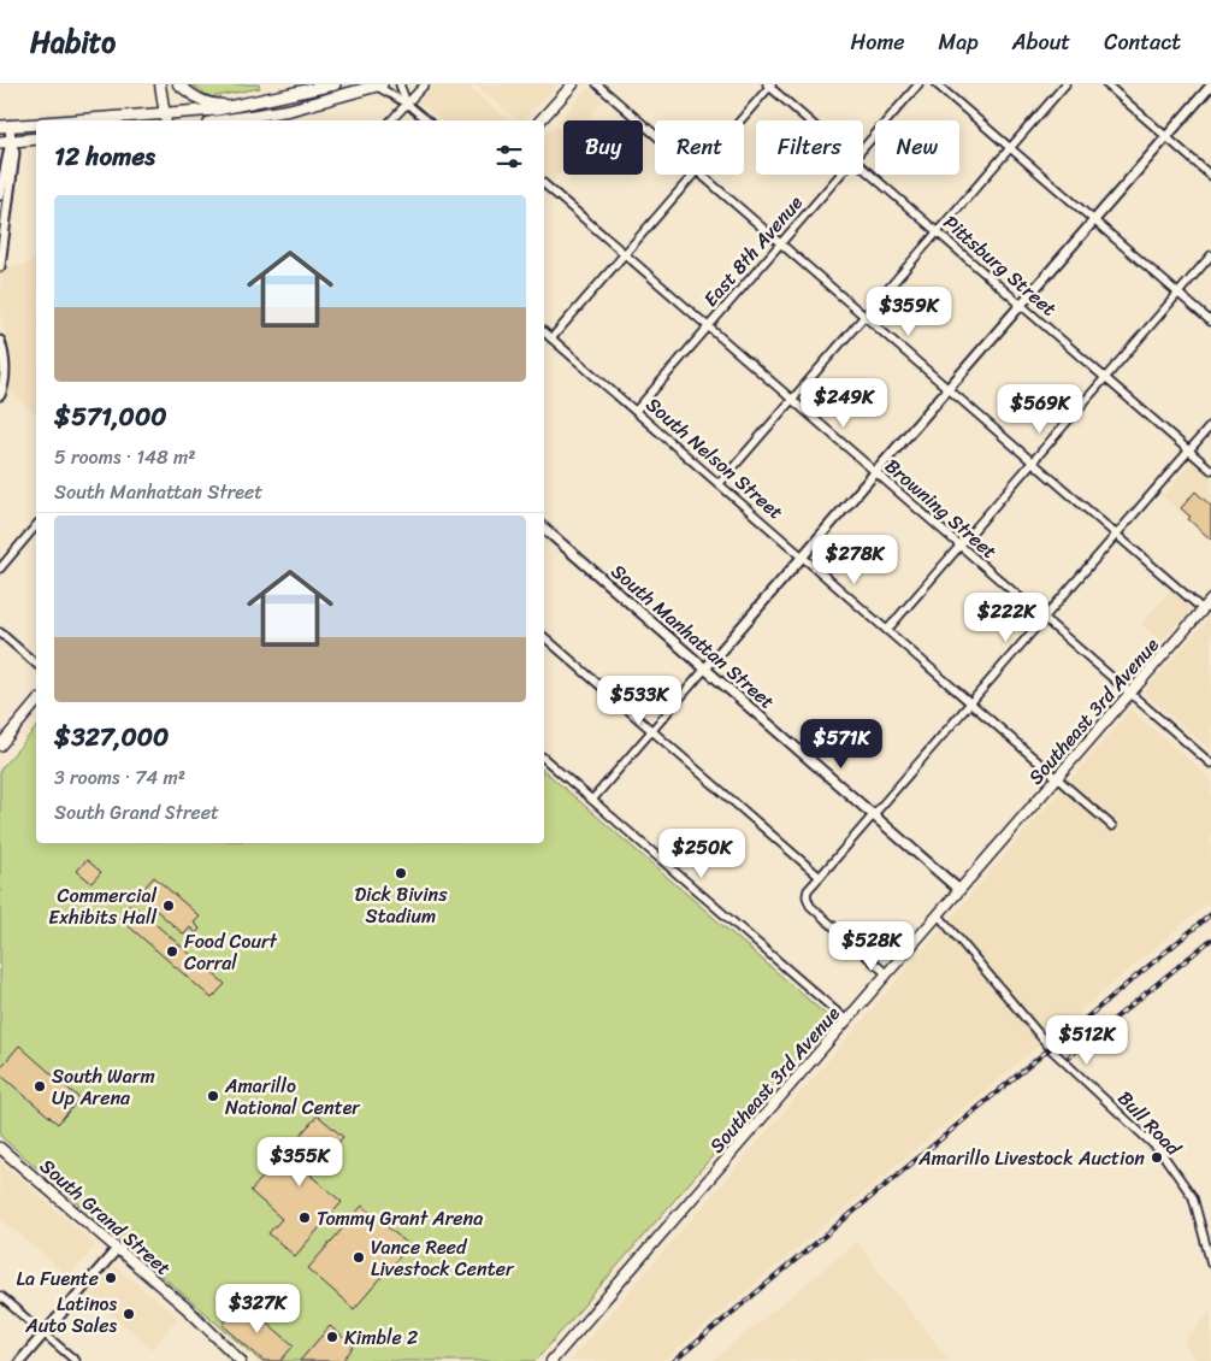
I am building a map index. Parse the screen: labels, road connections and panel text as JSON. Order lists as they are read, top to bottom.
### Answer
{
  "streets": {
    "main road": ["Southeast 3rd Avenue", "South Grand Street"],
    "street": [
      "East 8th Avenue",
      "Pittsburg Street",
      "South Nelson Street",
      "Browning Street",
      "South Manhattan Street",
      "Bull Road"
    ]
  },
  "crossings": [
    ["East 8th Avenue", "South Nelson Street"],
    ["East 8th Avenue", "Browning Street"],
    ["South Nelson Street", "Southeast 3rd Avenue"],
    ["Browning Street", "Southeast 3rd Avenue"],
    ["South Manhattan Street", "Southeast 3rd Avenue"],
    ["Southeast 3rd Avenue", "Bull Road"]
  ],
  "places": [
    "Dick Bivins Stadium",
    "Commercial Exhibits Hall",
    "Food Court Corral",
    "South Warm Up Arena",
    "Amarillo National Center",
    "Amarillo Livestock Auction",
    "Tommy Grant Arena",
    "Vance Reed Livestock Center",
    "La Fuente",
    "Latinos Auto Sales",
    "Kimble 2"
  ],
  "page": {
    "header": "Habito",
    "nav": [
      "Home",
      "Map",
      "About",
      "Contact"
    ],
    "chip": [
      "Buy",
      "Rent",
      "Filters",
      "New"
    ],
    "heading": "12 homes",
    "list": [
      {
        "name": "$571,000",
        "note": "5 rooms · 148 m² · South Manhattan Street"
      },
      {
        "name": "$327,000",
        "note": "3 rooms · 74 m² · South Grand Street"
      }
    ],
    "price": [
      "$359K",
      "$249K",
      "$569K",
      "$278K",
      "$222K",
      "$533K",
      "$571K",
      "$250K",
      "$528K",
      "$512K",
      "$355K",
      "$327K"
    ]
  }
}
